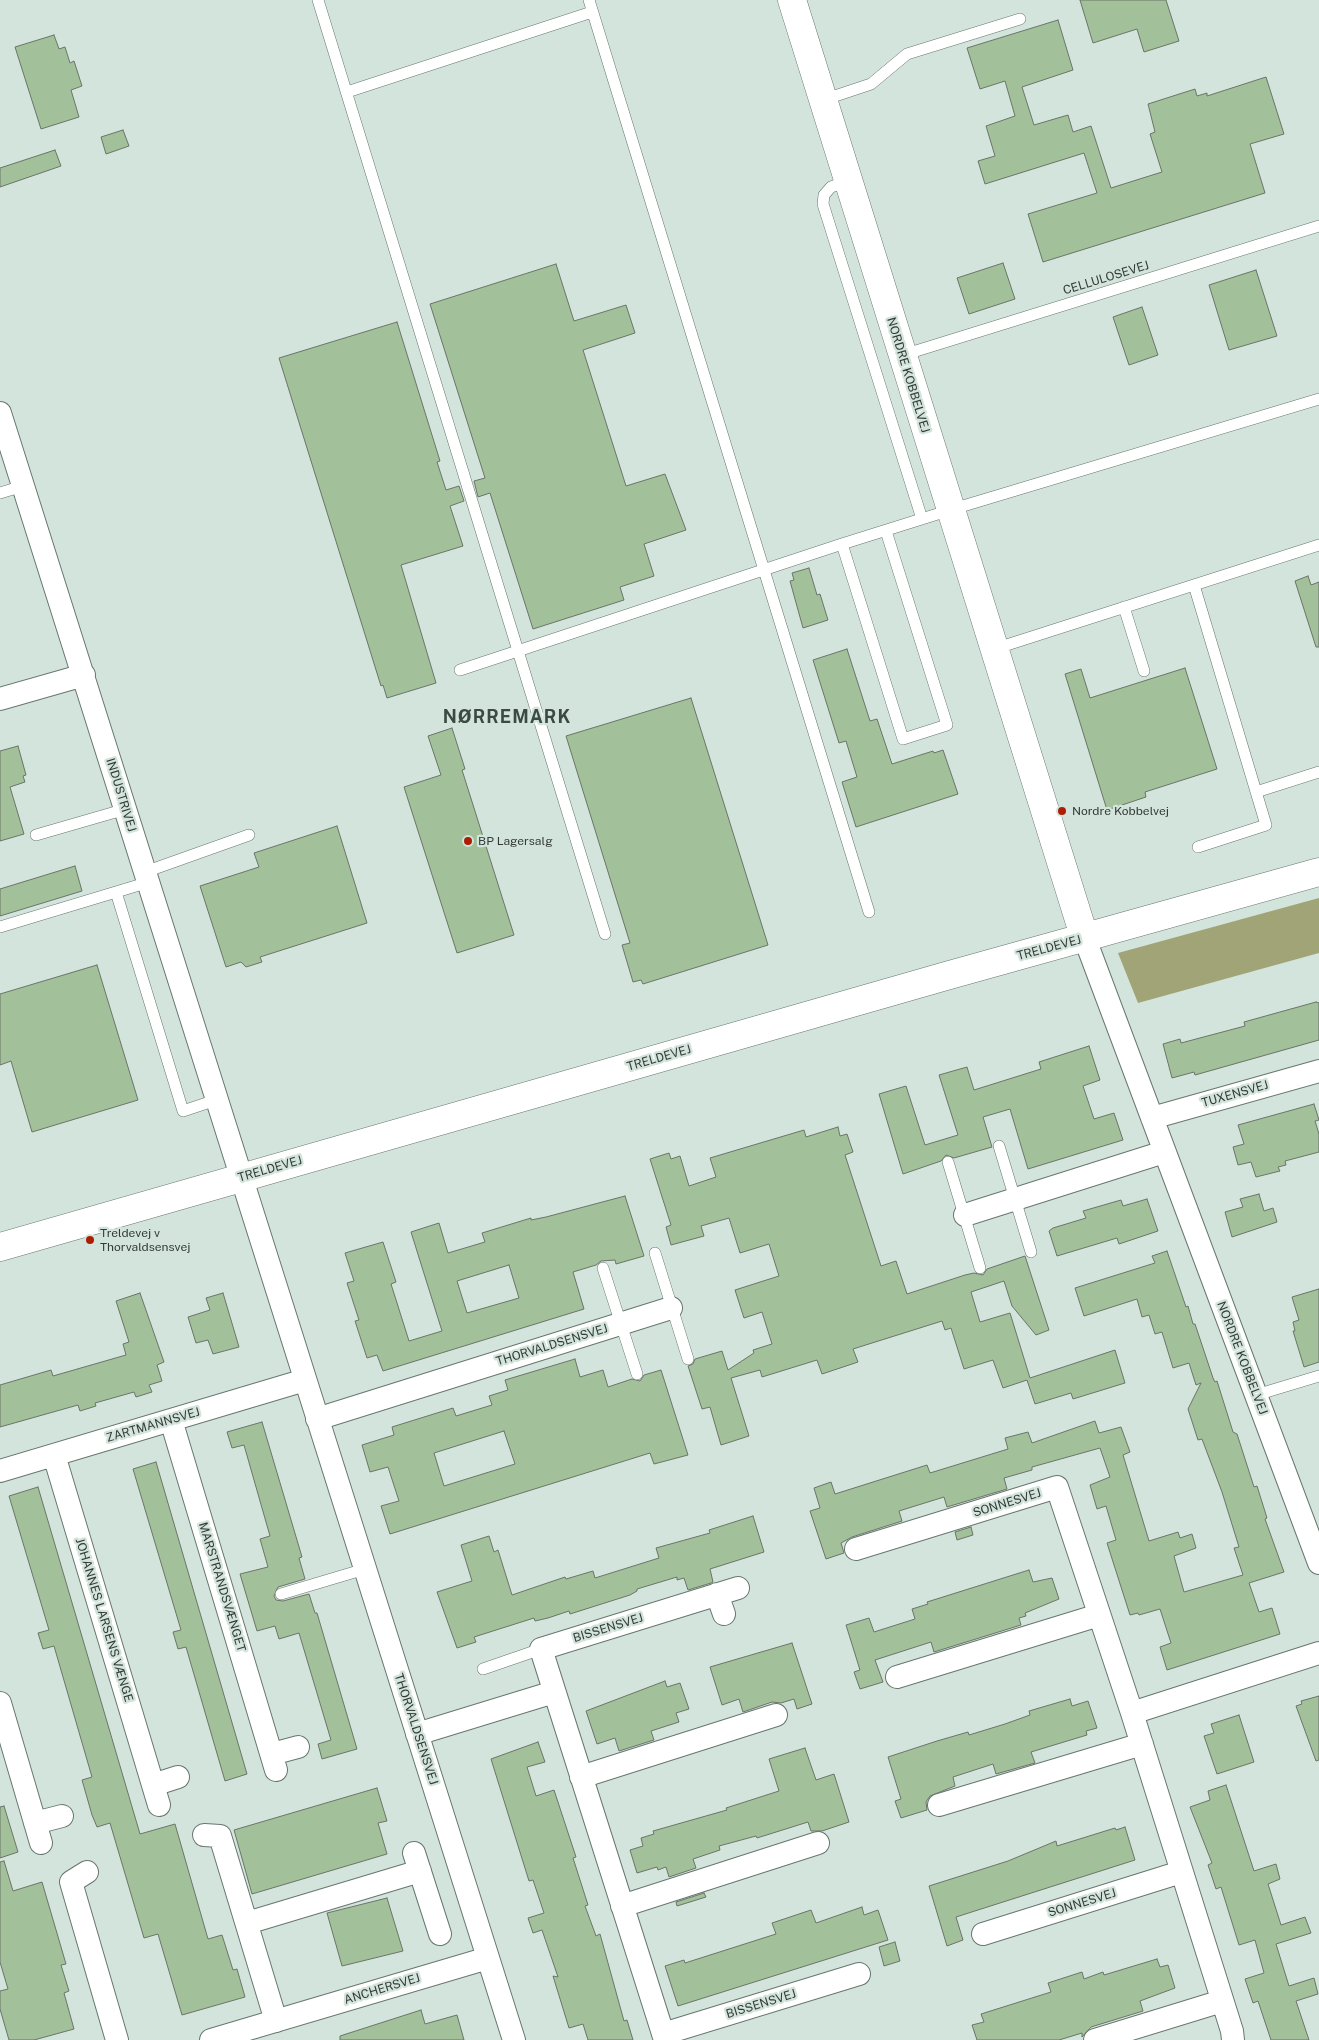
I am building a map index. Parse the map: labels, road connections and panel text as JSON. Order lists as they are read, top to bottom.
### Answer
{
  "streets": {
    "street": [
      "NORDRE KOBBELVEJ",
      "INDUSTRIVEJ",
      "TRELDEVEJ",
      "TUXENSVEJ",
      "THORVALDSENSVEJ",
      "ZARTMANNSVEJ",
      "SONNESVEJ",
      "MARSTRANDSVÆNGET",
      "JOHANNES LARSENS VÆNGE",
      "BISSENSVEJ",
      "ANCHERSVEJ"
    ],
    "lane": ["CELLULOSEVEJ"]
  },
  "crossings": [
    ["CELLULOSEVEJ", "NORDRE KOBBELVEJ"],
    ["NORDRE KOBBELVEJ", "TRELDEVEJ"],
    ["NORDRE KOBBELVEJ", "TUXENSVEJ"],
    ["INDUSTRIVEJ", "TRELDEVEJ"],
    ["INDUSTRIVEJ", "THORVALDSENSVEJ"],
    ["TRELDEVEJ", "THORVALDSENSVEJ"],
    ["THORVALDSENSVEJ", "ZARTMANNSVEJ"],
    ["THORVALDSENSVEJ", "ANCHERSVEJ"],
    ["ZARTMANNSVEJ", "MARSTRANDSVÆNGET"],
    ["ZARTMANNSVEJ", "JOHANNES LARSENS VÆNGE"]
  ],
  "districts": ["NØRREMARK"],
  "places": ["Nordre Kobbelvej", "BP Lagersalg", "Treldevej v Thorvaldsensvej"]
}
